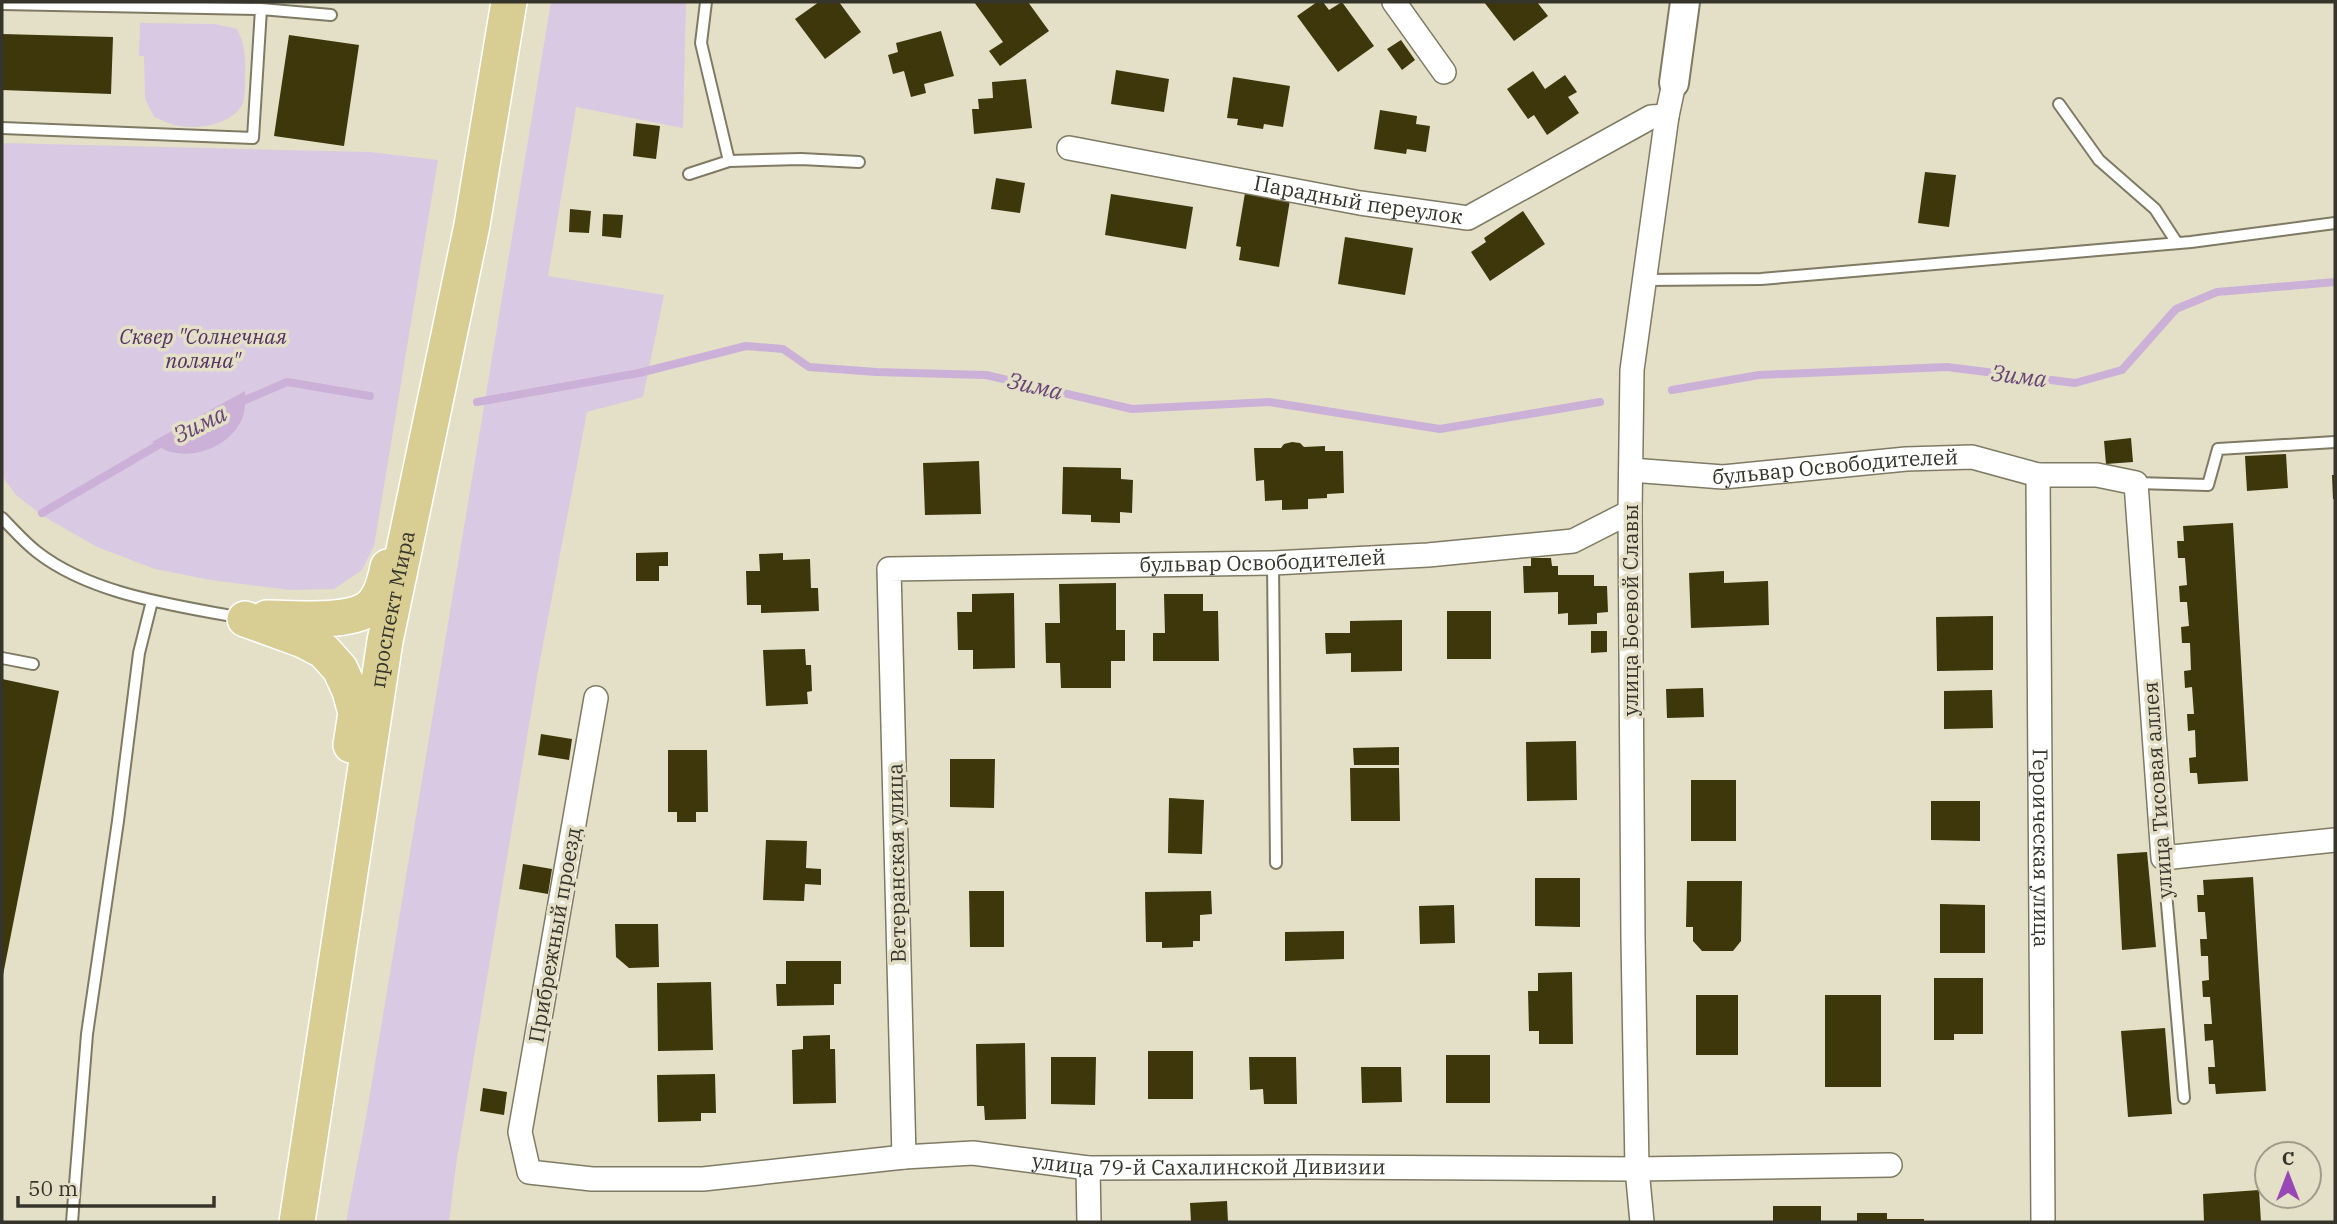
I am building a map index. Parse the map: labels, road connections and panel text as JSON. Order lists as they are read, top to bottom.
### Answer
{
  "streets": {
    "main road": ["проспект Мира"],
    "street": [
      "Парадный переулок",
      "бульвар Освободителей",
      "улица Боевой Славы",
      "улица Тисовая аллея",
      "Героическая улица",
      "Ветеранская улица",
      "Прибрежный проезд",
      "улица 79-й Сахалинской Дивизии"
    ]
  },
  "crossings": [
    ["Парадный переулок", "улица Боевой Славы"],
    ["бульвар Освободителей", "улица Боевой Славы"],
    ["бульвар Освободителей", "улица Тисовая аллея"],
    ["бульвар Освободителей", "Героическая улица"],
    ["бульвар Освободителей", "Ветеранская улица"],
    ["улица Боевой Славы", "улица 79-й Сахалинской Дивизии"],
    ["Ветеранская улица", "улица 79-й Сахалинской Дивизии"],
    ["Прибрежный проезд", "улица 79-й Сахалинской Дивизии"]
  ],
  "water": ["Зима"],
  "parks": ["Сквер \"Солнечная поляна\""],
  "scale_bar": "50 m",
  "north": "top"
}
